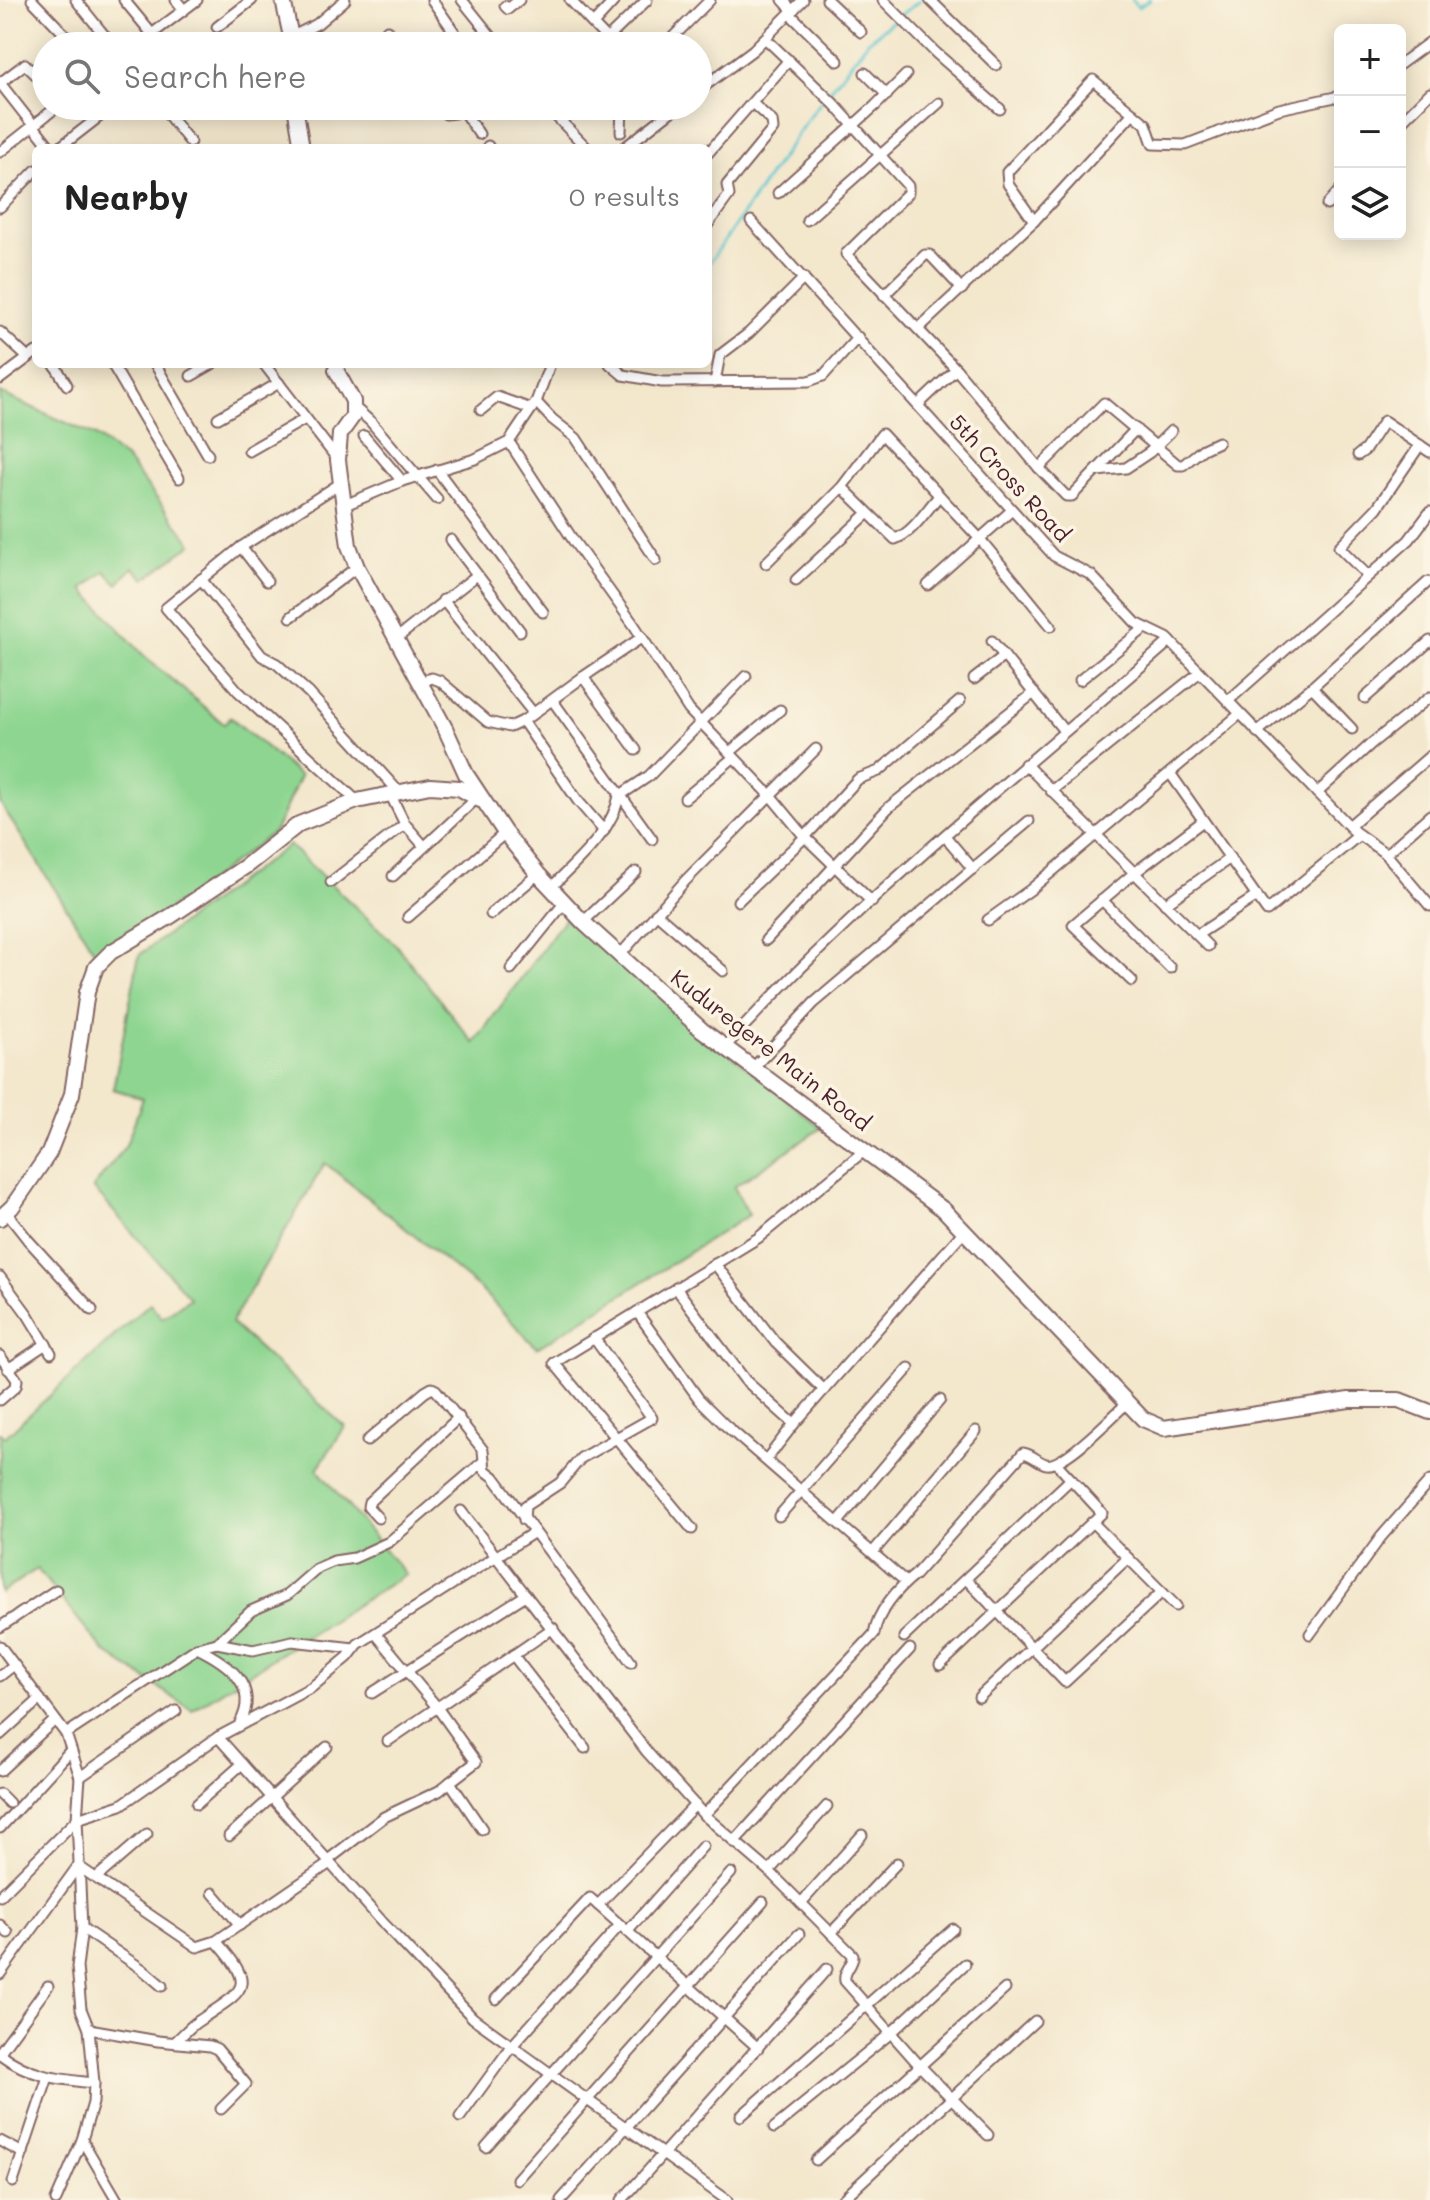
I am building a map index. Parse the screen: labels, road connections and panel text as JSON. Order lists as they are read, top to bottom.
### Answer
{
  "streets": {
    "street": ["5th Cross Road", "Kuduregere Main Road"]
  },
  "page": {
    "map_buttons": ["+", "−"],
    "search": "Search here",
    "heading": ["Nearby", "0 results"]
  }
}
